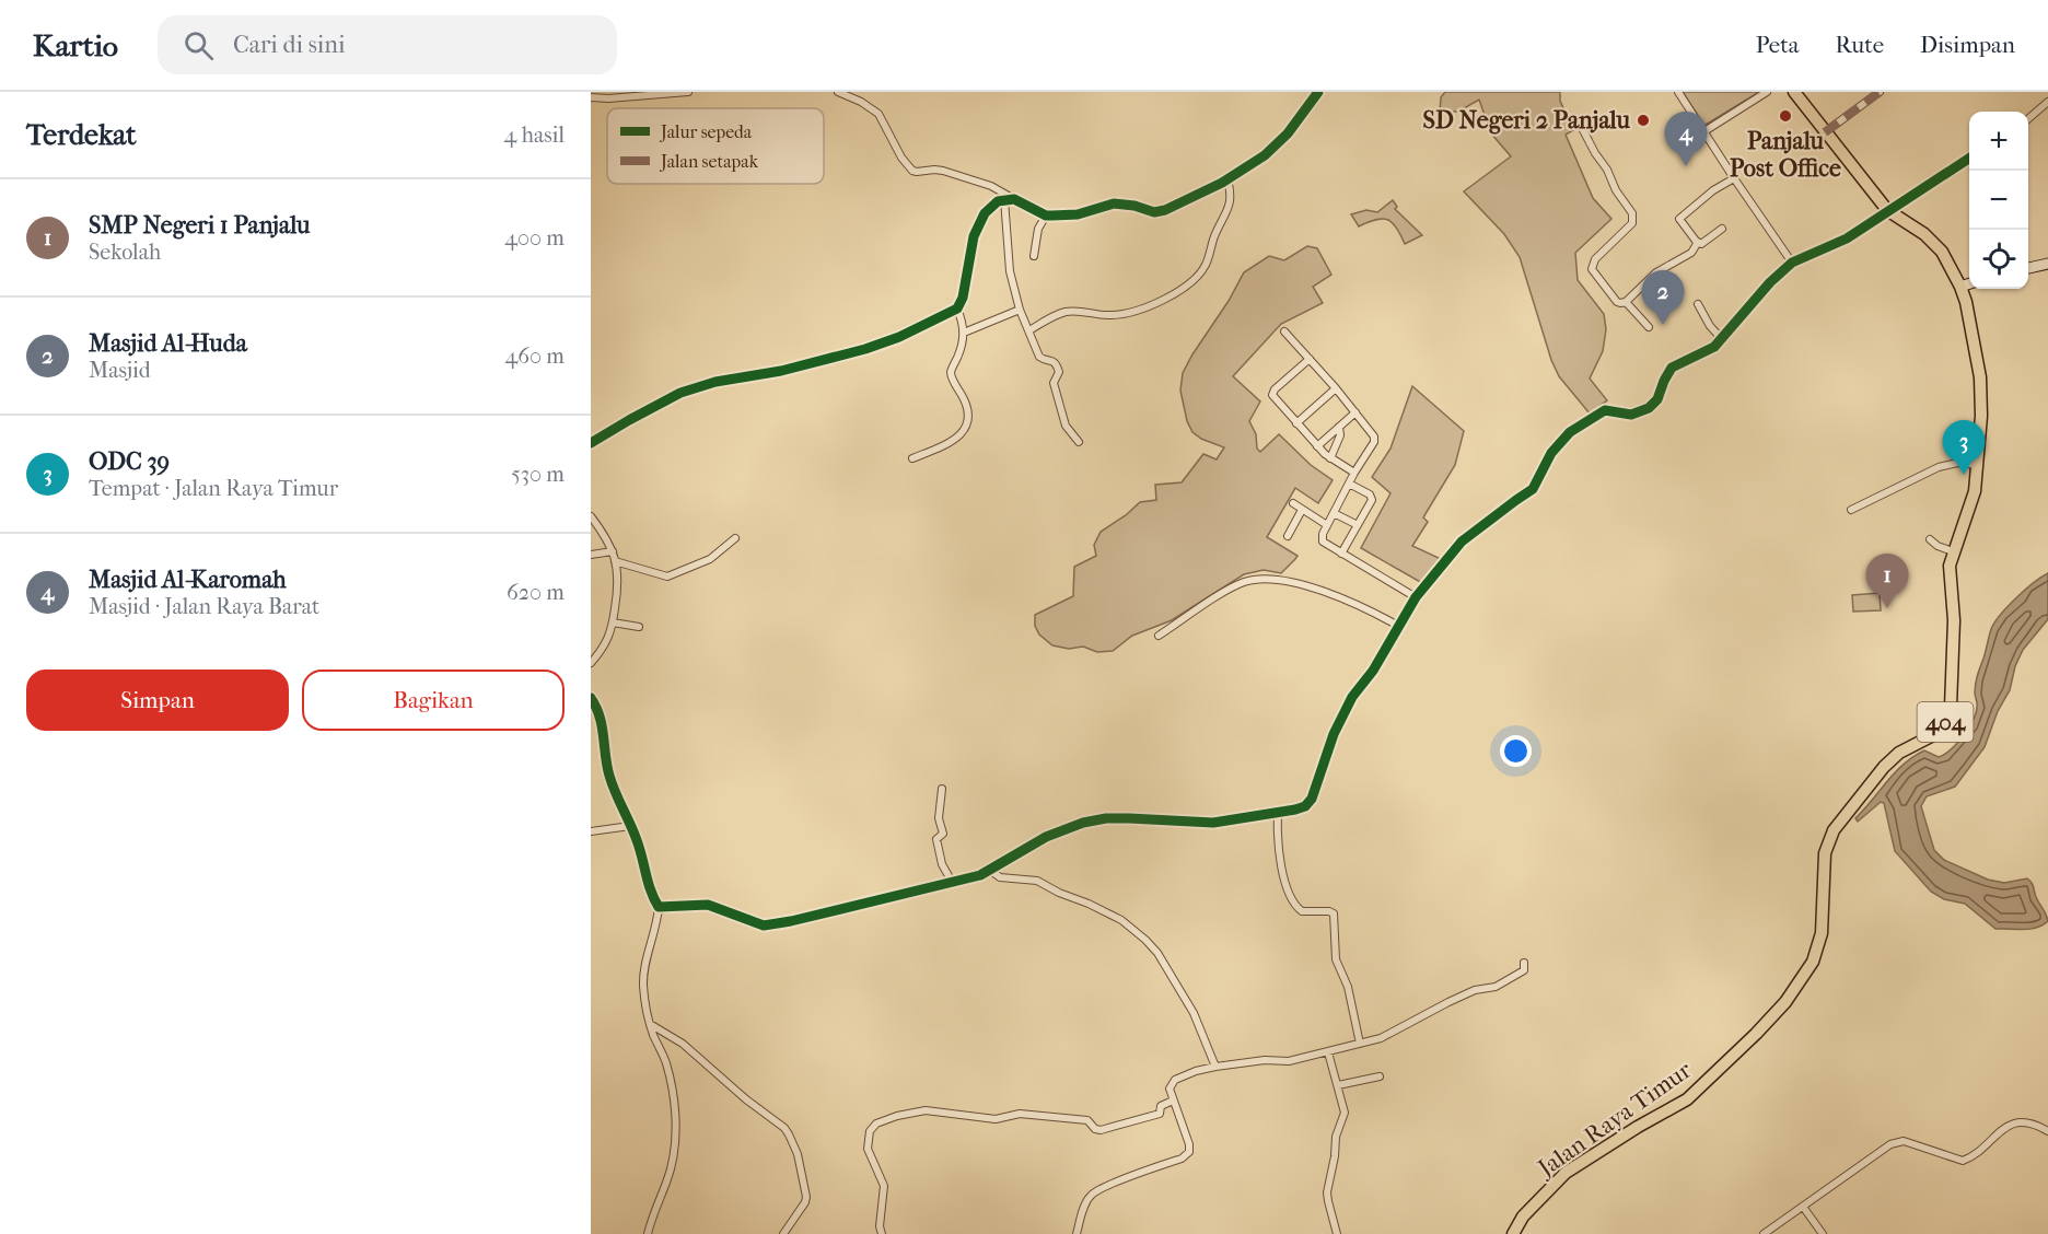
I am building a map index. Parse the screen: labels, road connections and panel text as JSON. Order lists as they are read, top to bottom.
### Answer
{
  "streets": {
    "main road": ["404", "Jalan Raya Timur"]
  },
  "places": ["Panjalu Post Office", "SD Negeri 2 Panjalu"],
  "legend": ["Jalur sepeda", "Jalan setapak"],
  "page": {
    "header": "Kartio",
    "search": "Cari di sini",
    "nav": ["Peta", "Rute", "Disimpan"],
    "heading": ["Terdekat", "4 hasil"],
    "map_buttons": ["+", "−"],
    "pins": [
      "4",
      "2",
      "3",
      "1"
    ],
    "list": [
      {
        "mark": "1",
        "name": "SMP Negeri 1 Panjalu",
        "note": "Sekolah",
        "value": "400 m"
      },
      {
        "mark": "2",
        "name": "Masjid Al-Huda",
        "note": "Masjid",
        "value": "460 m"
      },
      {
        "mark": "3",
        "name": "ODC 39",
        "note": "Tempat · Jalan Raya Timur",
        "value": "530 m"
      },
      {
        "mark": "4",
        "name": "Masjid Al-Karomah",
        "note": "Masjid · Jalan Raya Barat",
        "value": "620 m"
      }
    ],
    "buttons": ["Simpan", "Bagikan"]
  }
}
